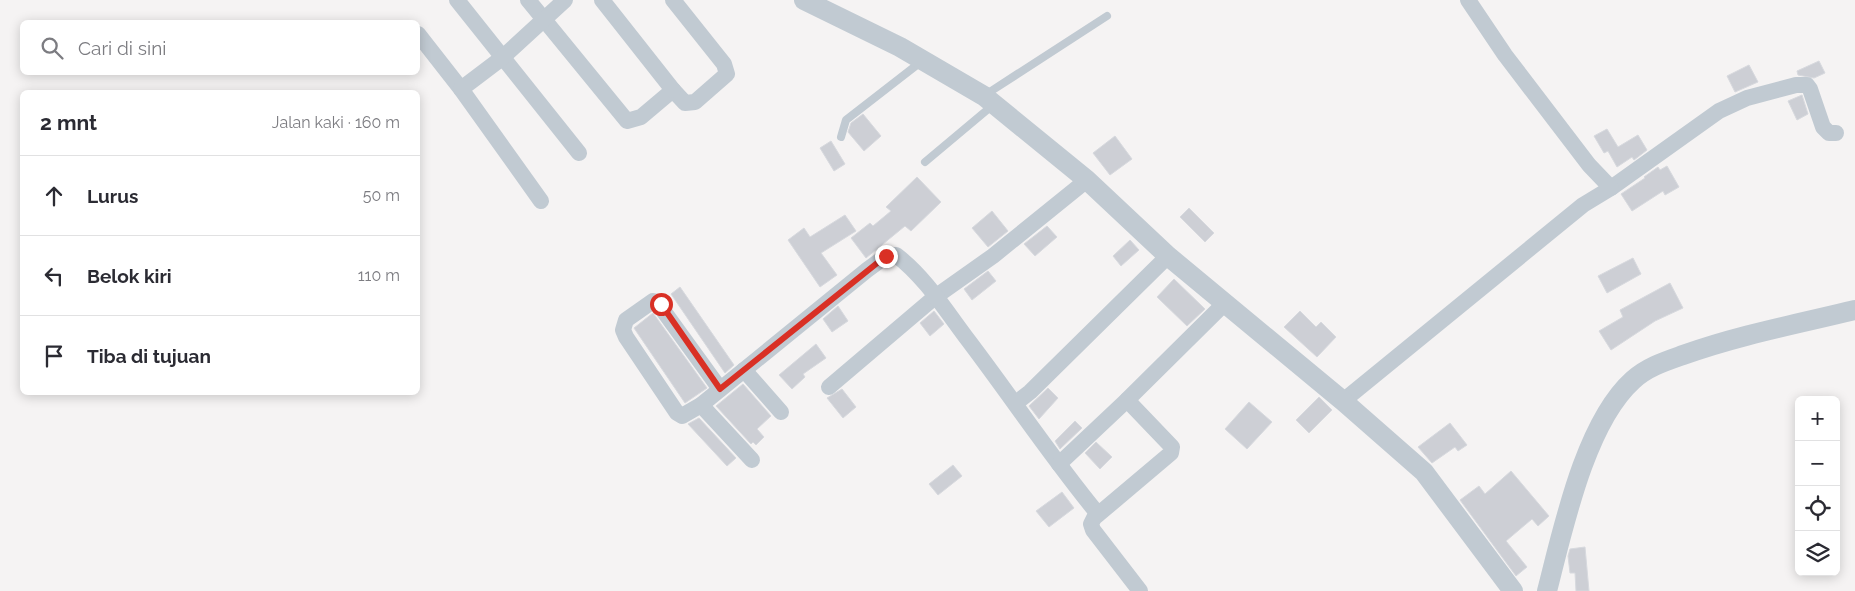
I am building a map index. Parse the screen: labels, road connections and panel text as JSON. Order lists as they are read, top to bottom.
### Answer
{
  "page": {
    "search": "Cari di sini",
    "heading": ["2 mnt", "Jalan kaki · 160 m"],
    "list": [
      ["Lurus", "50 m"],
      ["Belok kiri", "110 m"],
      "Tiba di tujuan"
    ],
    "map_buttons": ["+", "−"]
  }
}
